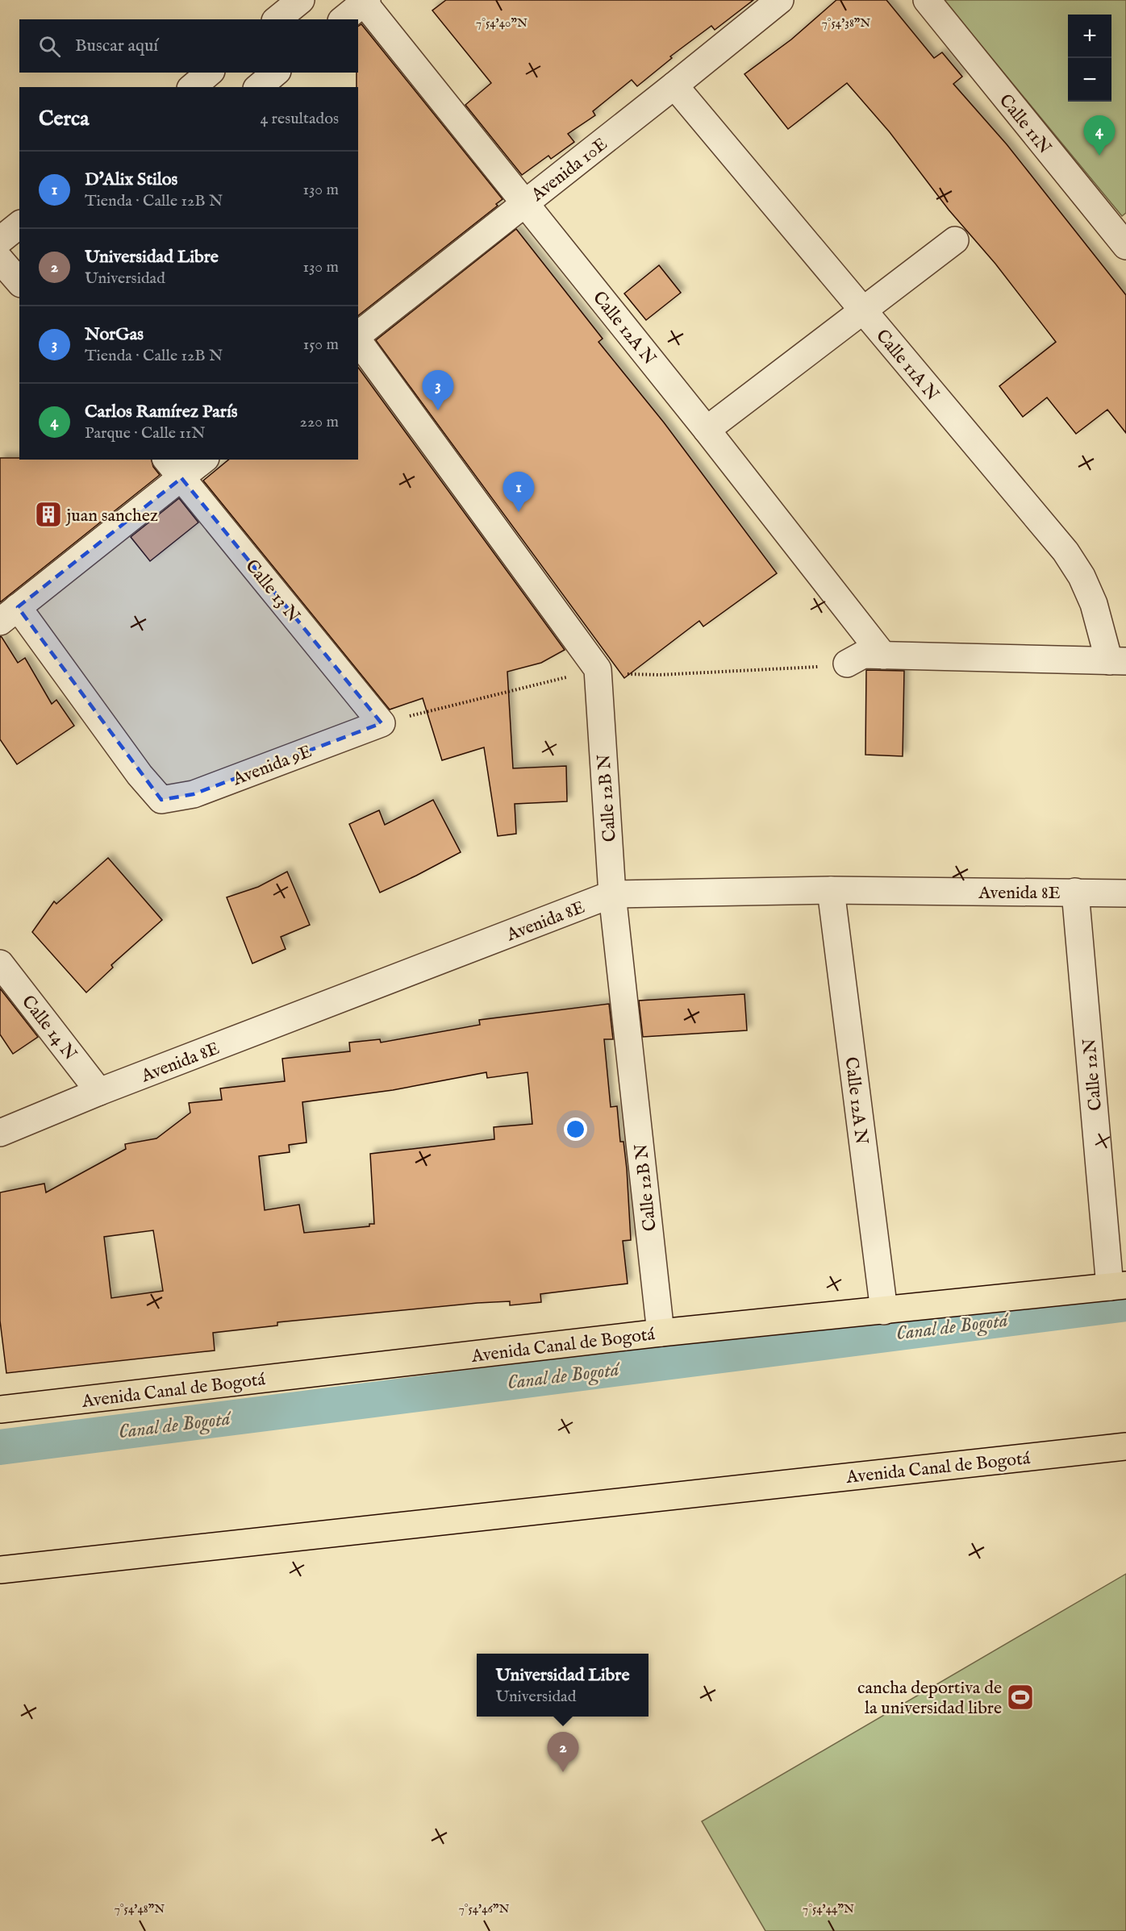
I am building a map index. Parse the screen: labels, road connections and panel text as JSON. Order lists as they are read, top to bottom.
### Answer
{
  "streets": {
    "main road": ["Avenida Canal de Bogotá"],
    "street": [
      "Calle 11N",
      "Avenida 10E",
      "Calle 12A N",
      "Calle 11A N",
      "Calle 13 N",
      "Avenida 9E",
      "Calle 12B N",
      "Avenida 8E",
      "Calle 14 N",
      "Calle 12N"
    ]
  },
  "crossings": [
    ["Avenida 10E", "Calle 12A N"],
    ["Avenida 10E", "Calle 11A N"],
    ["Calle 12A N", "Avenida 8E"],
    ["Calle 12A N", "Avenida Canal de Bogotá"],
    ["Calle 13 N", "Avenida 9E"],
    ["Calle 12B N", "Avenida 8E"],
    ["Calle 12B N", "Avenida Canal de Bogotá"],
    ["Avenida 8E", "Calle 14 N"],
    ["Avenida 8E", "Calle 12N"],
    ["Calle 12N", "Avenida Canal de Bogotá"]
  ],
  "water": ["Canal de Bogotá"],
  "places": {
    "building": ["juan sanchez"],
    "sports": ["cancha deportiva de la universidad libre"]
  },
  "page": {
    "map_buttons": ["+", "−"],
    "search": "Buscar aquí",
    "heading": ["Cerca", "4 resultados"],
    "pins": [
      "4",
      "3",
      "1",
      "2"
    ],
    "list": [
      {
        "mark": "1",
        "name": "D'Alix Stilos",
        "note": "Tienda · Calle 12B N",
        "value": "130 m"
      },
      {
        "mark": "2",
        "name": "Universidad Libre",
        "note": "Universidad",
        "value": "130 m"
      },
      {
        "mark": "3",
        "name": "NorGas",
        "note": "Tienda · Calle 12B N",
        "value": "150 m"
      },
      {
        "mark": "4",
        "name": "Carlos Ramírez París",
        "note": "Parque · Calle 11N",
        "value": "220 m"
      }
    ],
    "popup": ["Universidad Libre", "Universidad"]
  },
  "coordinates": [
    "7°54'40\"N",
    "7°54'38\"N",
    "7°54'48\"N",
    "7°54'46\"N",
    "7°54'44\"N"
  ]
}
